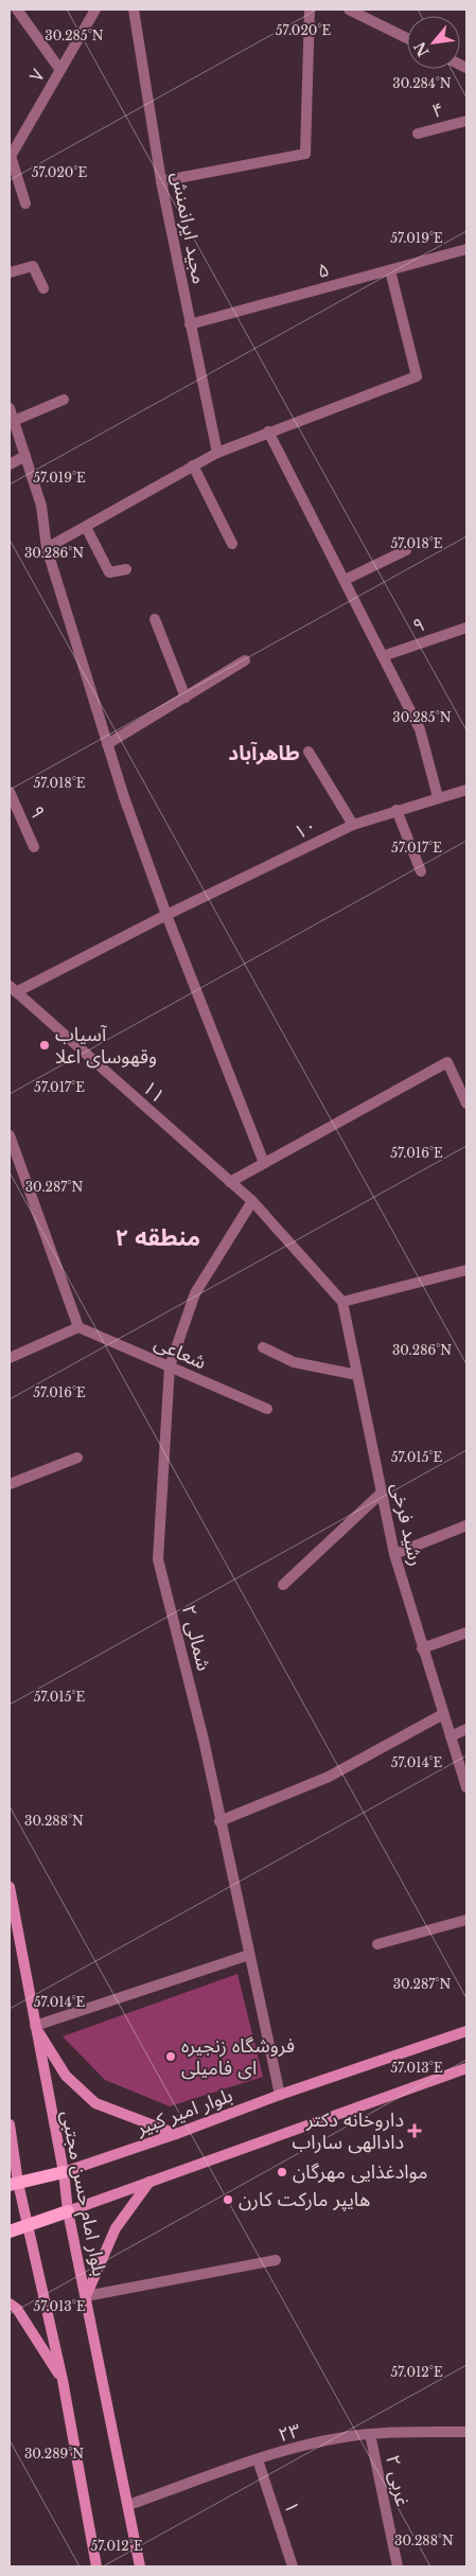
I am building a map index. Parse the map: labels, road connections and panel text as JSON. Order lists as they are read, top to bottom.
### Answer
{
  "streets": {
    "main road": ["بلوار امیر کبیر", "بلوار امام حسن مجتبی"],
    "street": [
      "۷",
      "۴",
      "مجید ایرانمنش",
      "۵",
      "۹",
      "۱۰",
      "۱۱",
      "شعاعی",
      "رشید فرخی",
      "۲ شمالی",
      "۲۳",
      "۲ غربی",
      "۱"
    ]
  },
  "crossings": [
    ["مجید ایرانمنش", "۵"],
    ["۱۰", "۱۱"],
    ["۱۱", "۲ شمالی"],
    ["شعاعی", "۲ شمالی"],
    ["۲ شمالی", "بلوار امیر کبیر"],
    ["بلوار امیر کبیر", "بلوار امام حسن مجتبی"],
    ["بلوار امام حسن مجتبی", "۲۳"],
    ["۲۳", "۲ غربی"],
    ["۲۳", "۱"]
  ],
  "districts": ["طاهرآباد", "منطقه ۲"],
  "places": {
    "other": [
      "آسیاب وقهوسای اعلا",
      "فروشگاه زنجیره ای فامیلی",
      "موادغذایی مهرگان",
      "هایپر مارکت کارن"
    ],
    "health": ["داروخانه دکتر دادالهی ساراب"]
  },
  "north": "bottom left",
  "coordinates": [
    "57.020°E",
    "30.285°N",
    "30.284°N",
    "57.019°E",
    "57.018°E",
    "30.286°N",
    "57.017°E",
    "57.016°E",
    "30.287°N",
    "57.015°E",
    "57.014°E",
    "30.288°N",
    "57.013°E",
    "57.012°E",
    "30.289°N"
  ]
}
